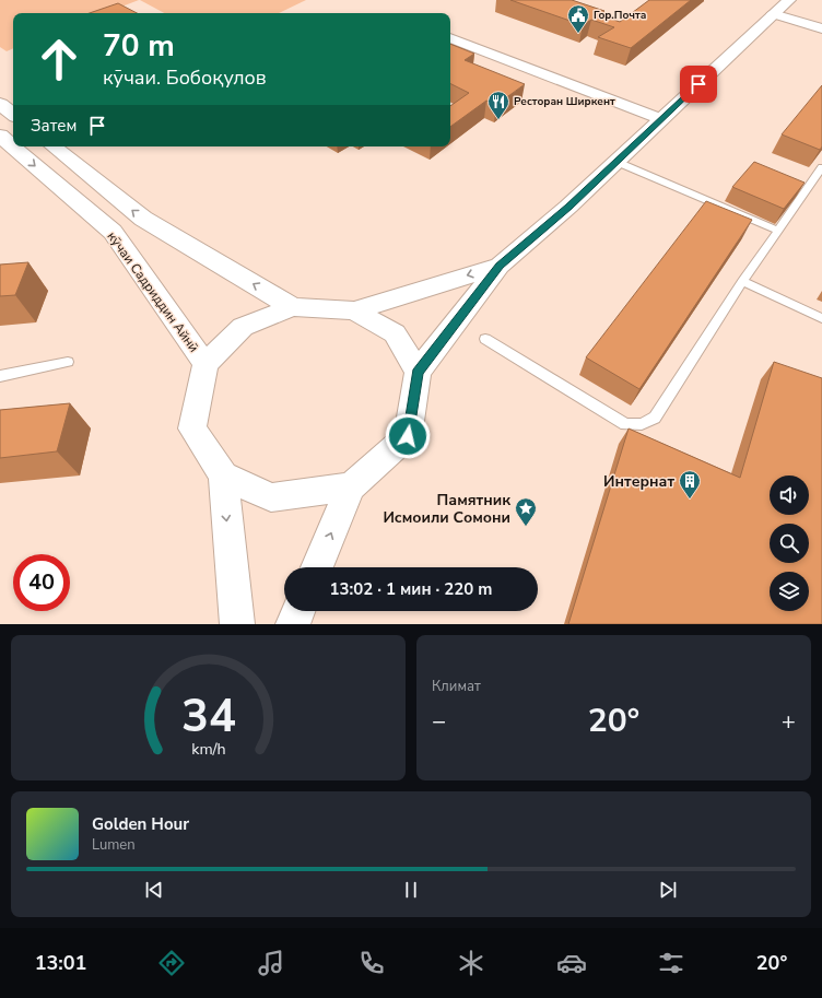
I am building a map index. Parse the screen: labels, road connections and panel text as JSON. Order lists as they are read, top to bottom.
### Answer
{
  "streets": {
    "street": ["кӯчаи Садриддин Айнӣ"]
  },
  "places": {
    "public building": ["Гор.Почта"],
    "restaurant": ["Ресторан Ширкент"],
    "building": ["Интернат"],
    "place": ["Памятник Исмоили Сомони"]
  },
  "page": {
    "turn": ["70 m", "кӯчаи. Бобоқулов"],
    "then": "Затем",
    "limit": "40",
    "trip": "13:02 · 1 мин · 220 m",
    "tile": "Климат",
    "heat": ["−", "20°", "+"],
    "song": ["Golden Hour", "Lumen"],
    "tabs": ["13:01", "20°"],
    "gauge": ["34", "km/h"]
  }
}
